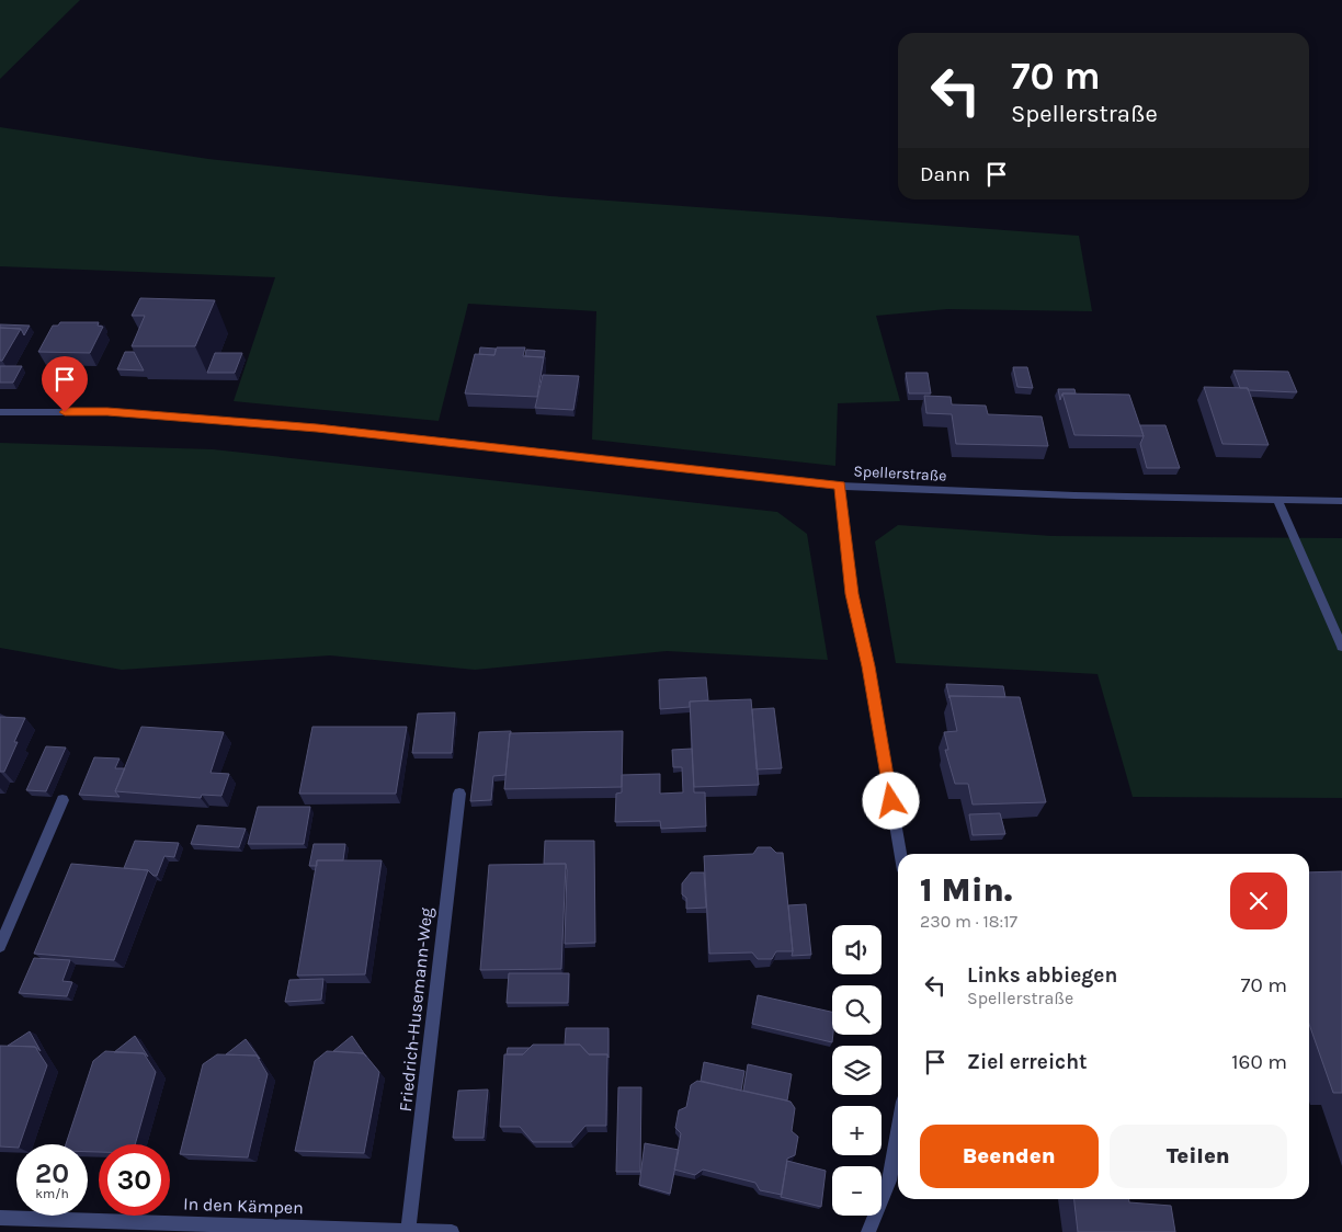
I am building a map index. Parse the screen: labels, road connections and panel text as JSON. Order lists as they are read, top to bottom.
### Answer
{
  "streets": {
    "street": ["Spellerstraße", "Friedrich-Husemann-Weg", "In den Kämpen"]
  },
  "crossings": [
    ["Friedrich-Husemann-Weg", "In den Kämpen"]
  ],
  "page": {
    "turn": ["70 m", "Spellerstraße"],
    "then": "Dann",
    "heading": ["1 Min.", "230 m · 18:17"],
    "map_buttons": ["+", "−"],
    "list": [
      {
        "name": "Links abbiegen",
        "note": "Spellerstraße",
        "value": "70 m"
      },
      {
        "name": "Ziel erreicht",
        "value": "160 m"
      }
    ],
    "buttons": ["Beenden", "Teilen"],
    "speed": "20 km/h",
    "limit": "30"
  }
}
